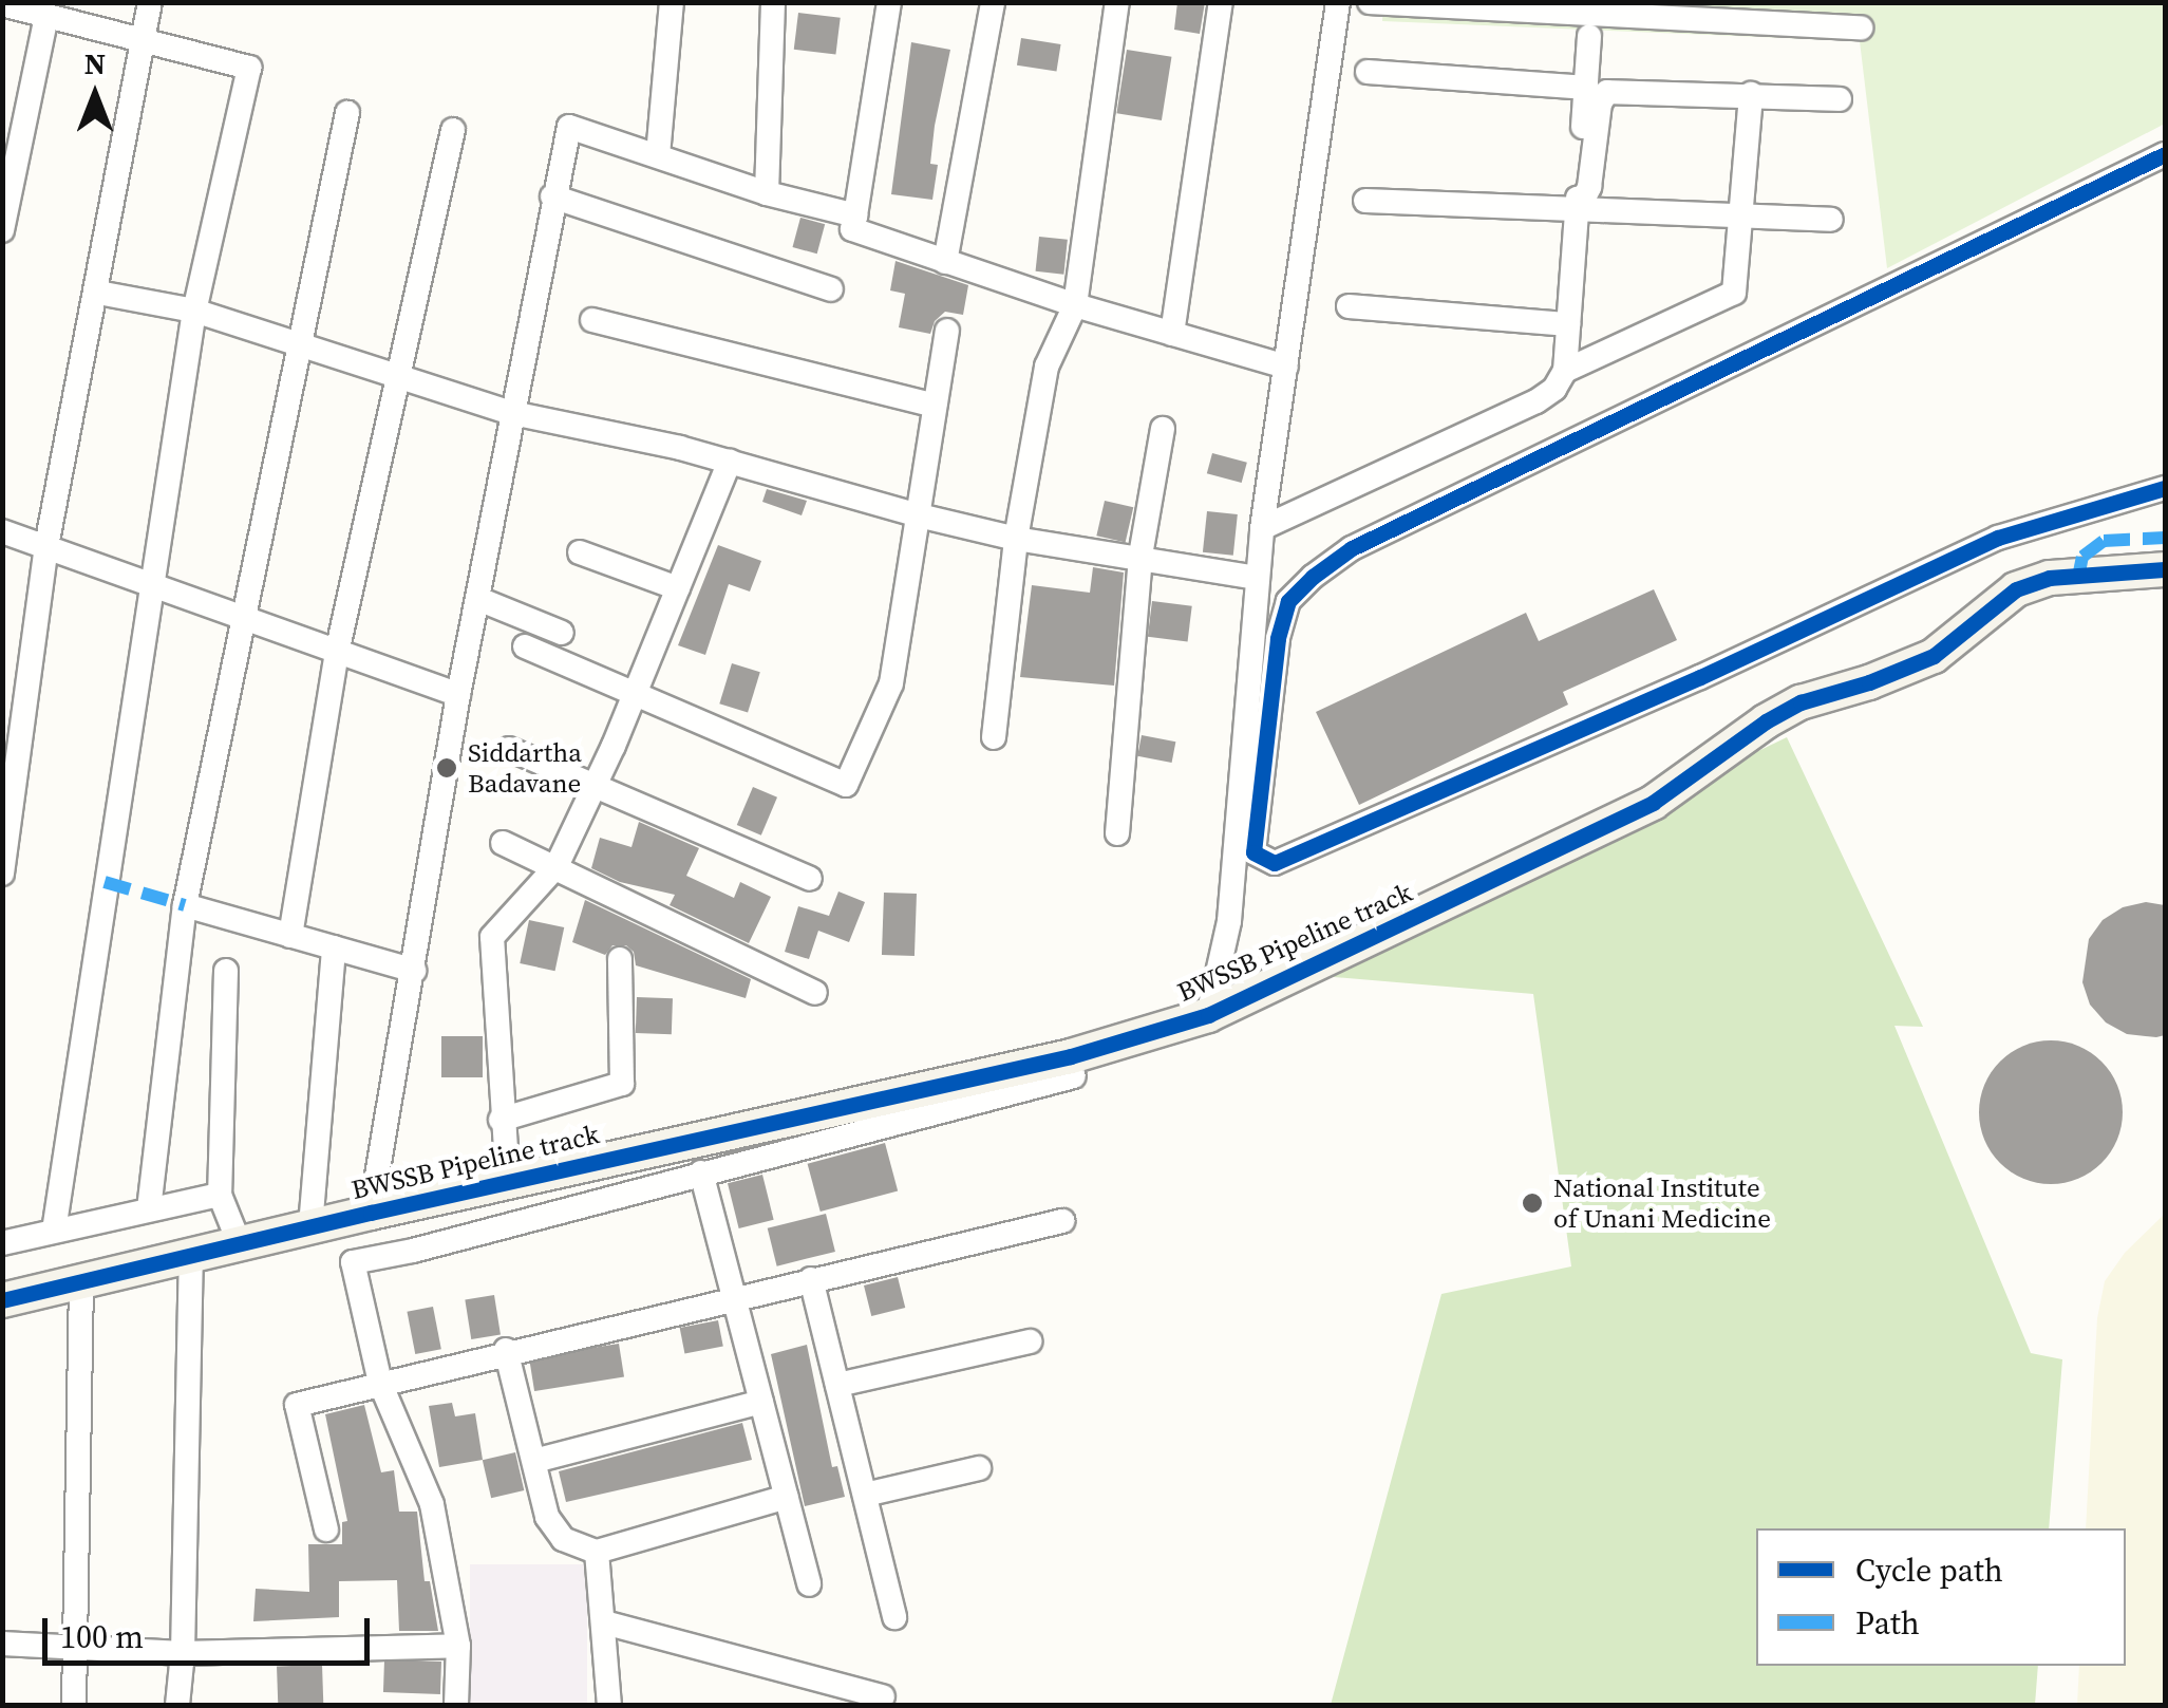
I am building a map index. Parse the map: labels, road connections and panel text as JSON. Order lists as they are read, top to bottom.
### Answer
{
  "streets": {
    "street": ["BWSSB Pipeline track"]
  },
  "places": ["Siddartha Badavane", "National Institute of Unani Medicine"],
  "legend": ["Cycle path", "Path"],
  "scale_bar": "100 m",
  "north": "top"
}
